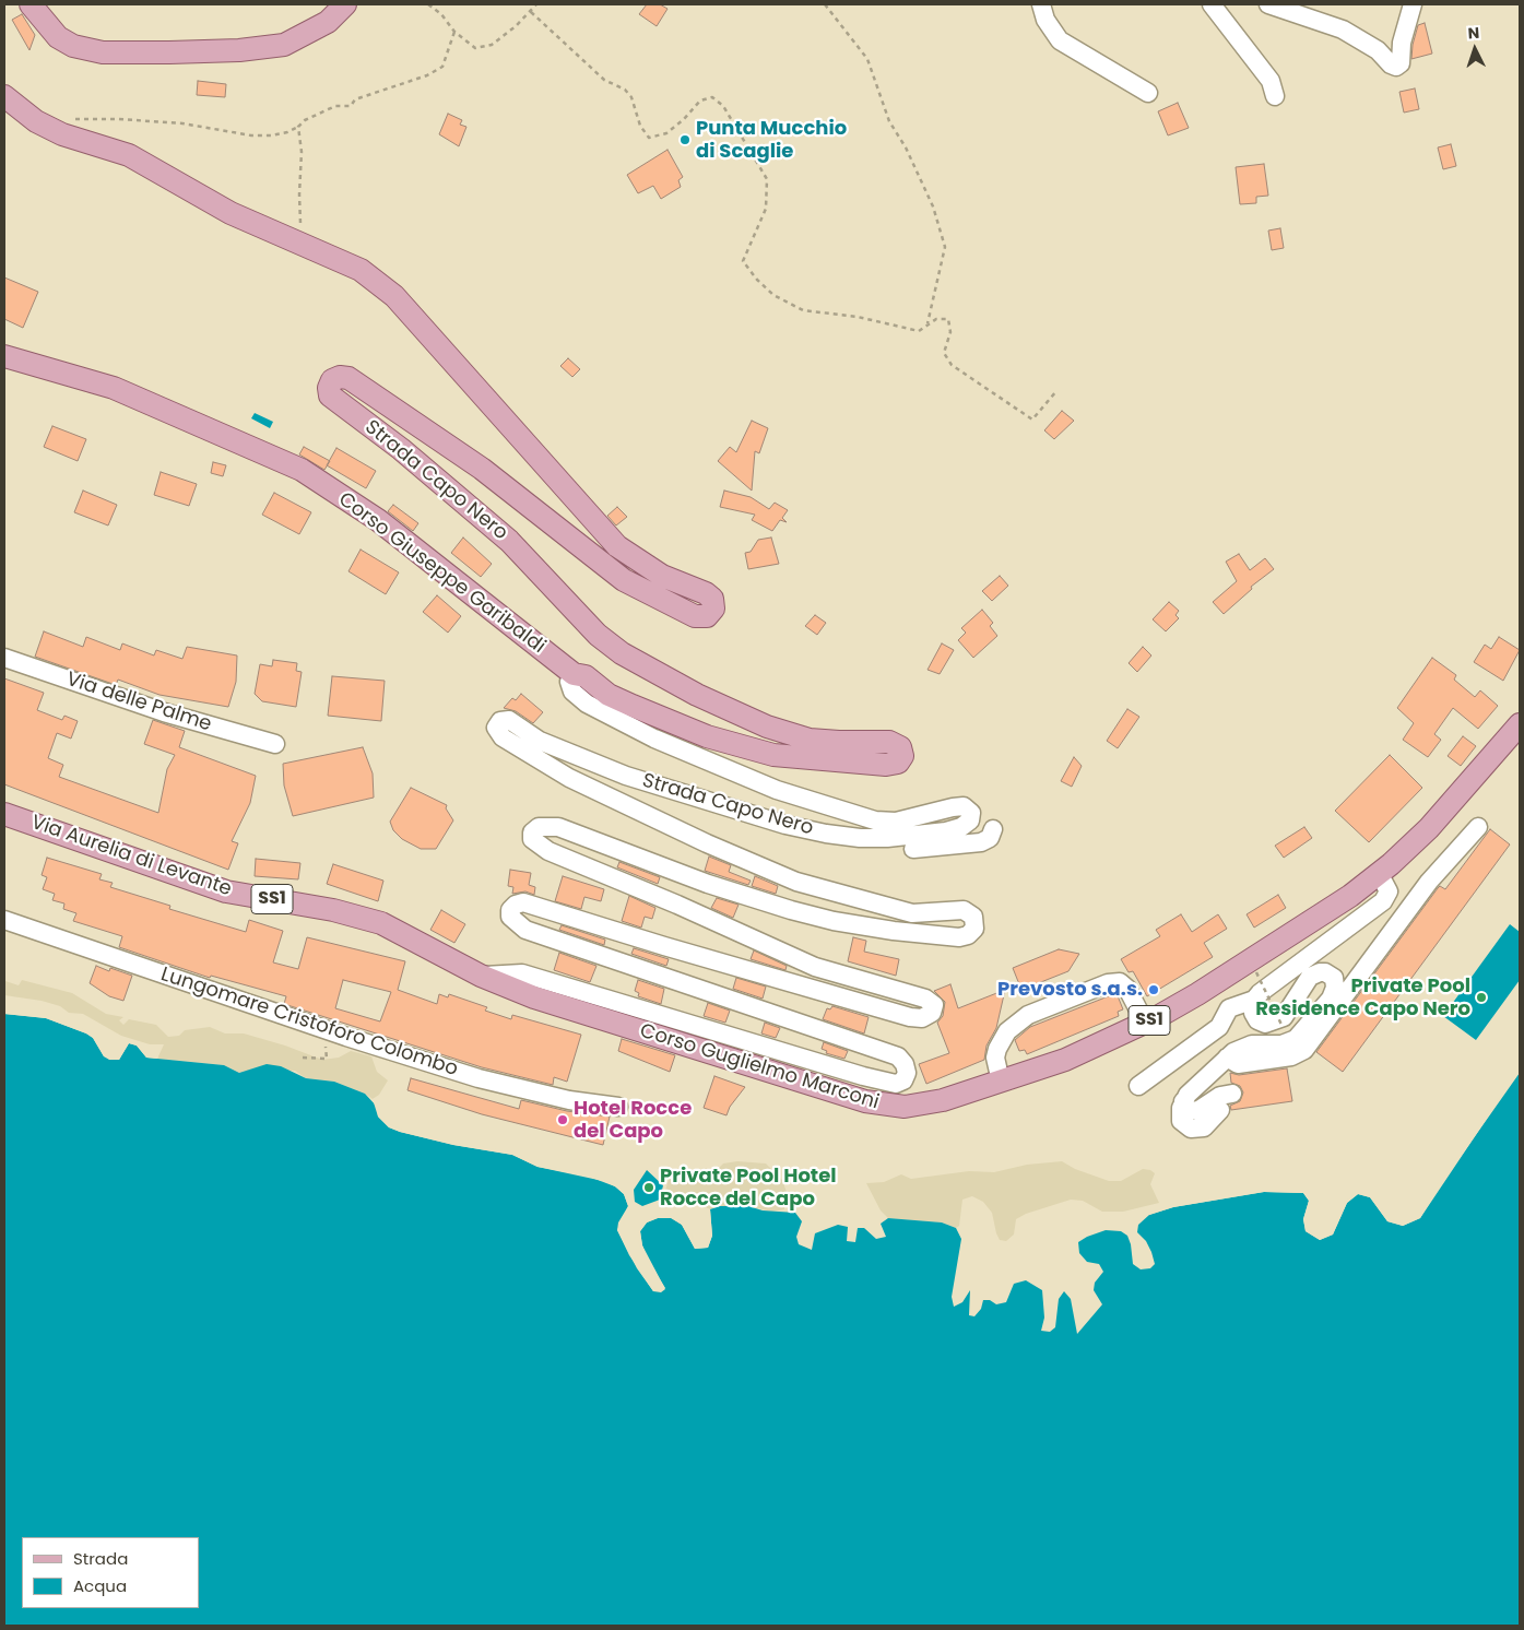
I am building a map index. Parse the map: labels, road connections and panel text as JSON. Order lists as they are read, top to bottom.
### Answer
{
  "streets": {
    "main road": [
      "Strada Capo Nero",
      "Corso Giuseppe Garibaldi",
      "Via Aurelia di Levante",
      "SS1",
      "Corso Guglielmo Marconi"
    ],
    "street": ["Via delle Palme", "Lungomare Cristoforo Colombo"]
  },
  "crossings": [
    ["Strada Capo Nero", "Corso Giuseppe Garibaldi"],
    ["Strada Capo Nero", "Via Aurelia di Levante"],
    ["Via Aurelia di Levante", "Corso Guglielmo Marconi"]
  ],
  "places": [
    "Punta Mucchio di Scaglie",
    "Prevosto s.a.s.",
    "Private Pool Residence Capo Nero",
    "Hotel Rocce del Capo",
    "Private Pool Hotel Rocce del Capo"
  ],
  "legend": ["Strada", "Acqua"],
  "north": "top"
}
